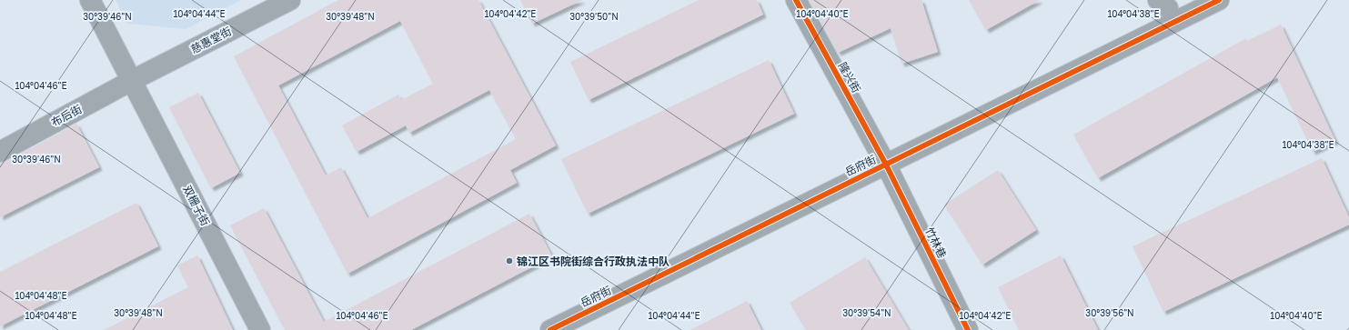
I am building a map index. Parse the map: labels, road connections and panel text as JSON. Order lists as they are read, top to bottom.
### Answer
{
  "streets": {
    "street": [
      "慈惠堂街",
      "隆兴街",
      "布后街",
      "岳府街",
      "双栅子街",
      "竹林巷"
    ]
  },
  "crossings": [
    ["慈惠堂街", "布后街"],
    ["慈惠堂街", "双栅子街"],
    ["隆兴街", "岳府街"],
    ["隆兴街", "竹林巷"],
    ["布后街", "双栅子街"],
    ["岳府街", "竹林巷"]
  ],
  "places": ["锦江区书院街综合行政执法中队"],
  "coordinates": [
    "104°04'44\"E",
    "104°04'42\"E",
    "104°04'38\"E",
    "104°04'40\"E",
    "30°39'46\"N",
    "30°39'48\"N",
    "30°39'50\"N",
    "104°04'46\"E",
    "104°04'48\"E",
    "30°39'54\"N",
    "30°39'56\"N"
  ]
}
